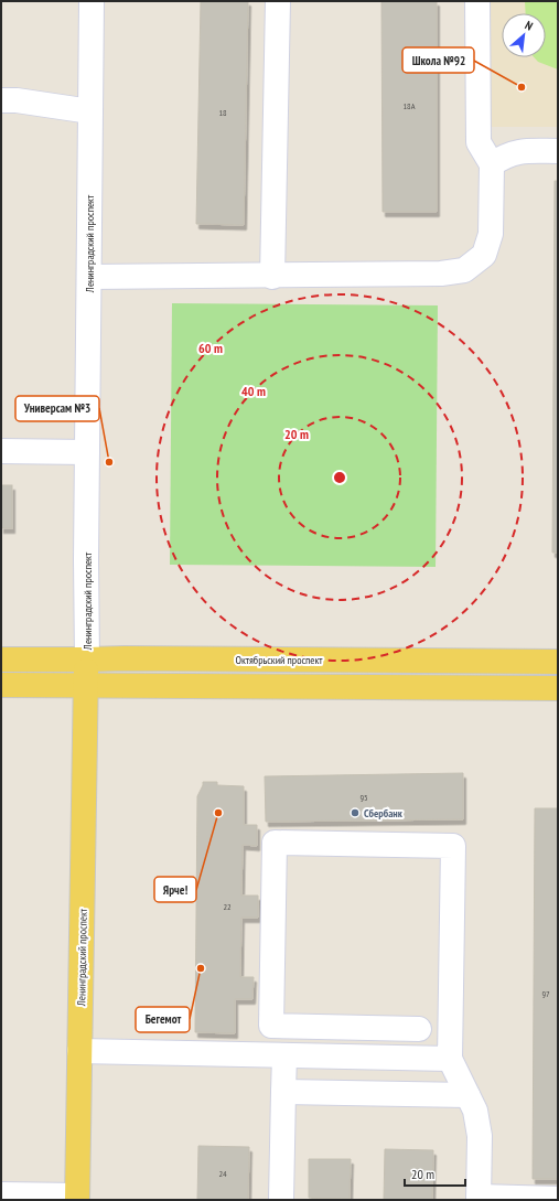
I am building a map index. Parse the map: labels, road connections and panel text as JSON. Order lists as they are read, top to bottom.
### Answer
{
  "streets": {
    "main road": ["Ленинградский проспект", "Октябрьский проспект"]
  },
  "crossings": [
    ["Ленинградский проспект", "Октябрьский проспект"]
  ],
  "places": [
    "Школа №92",
    "Универсам №3",
    "Ярче!",
    "Сбербанк",
    "Бегемот"
  ],
  "house_numbers": [
    "18А",
    "18",
    "95",
    "22",
    "97",
    "24"
  ],
  "scale_bar": "20 m",
  "north": "top right",
  "rings": ["60 m", "40 m", "20 m"]
}
